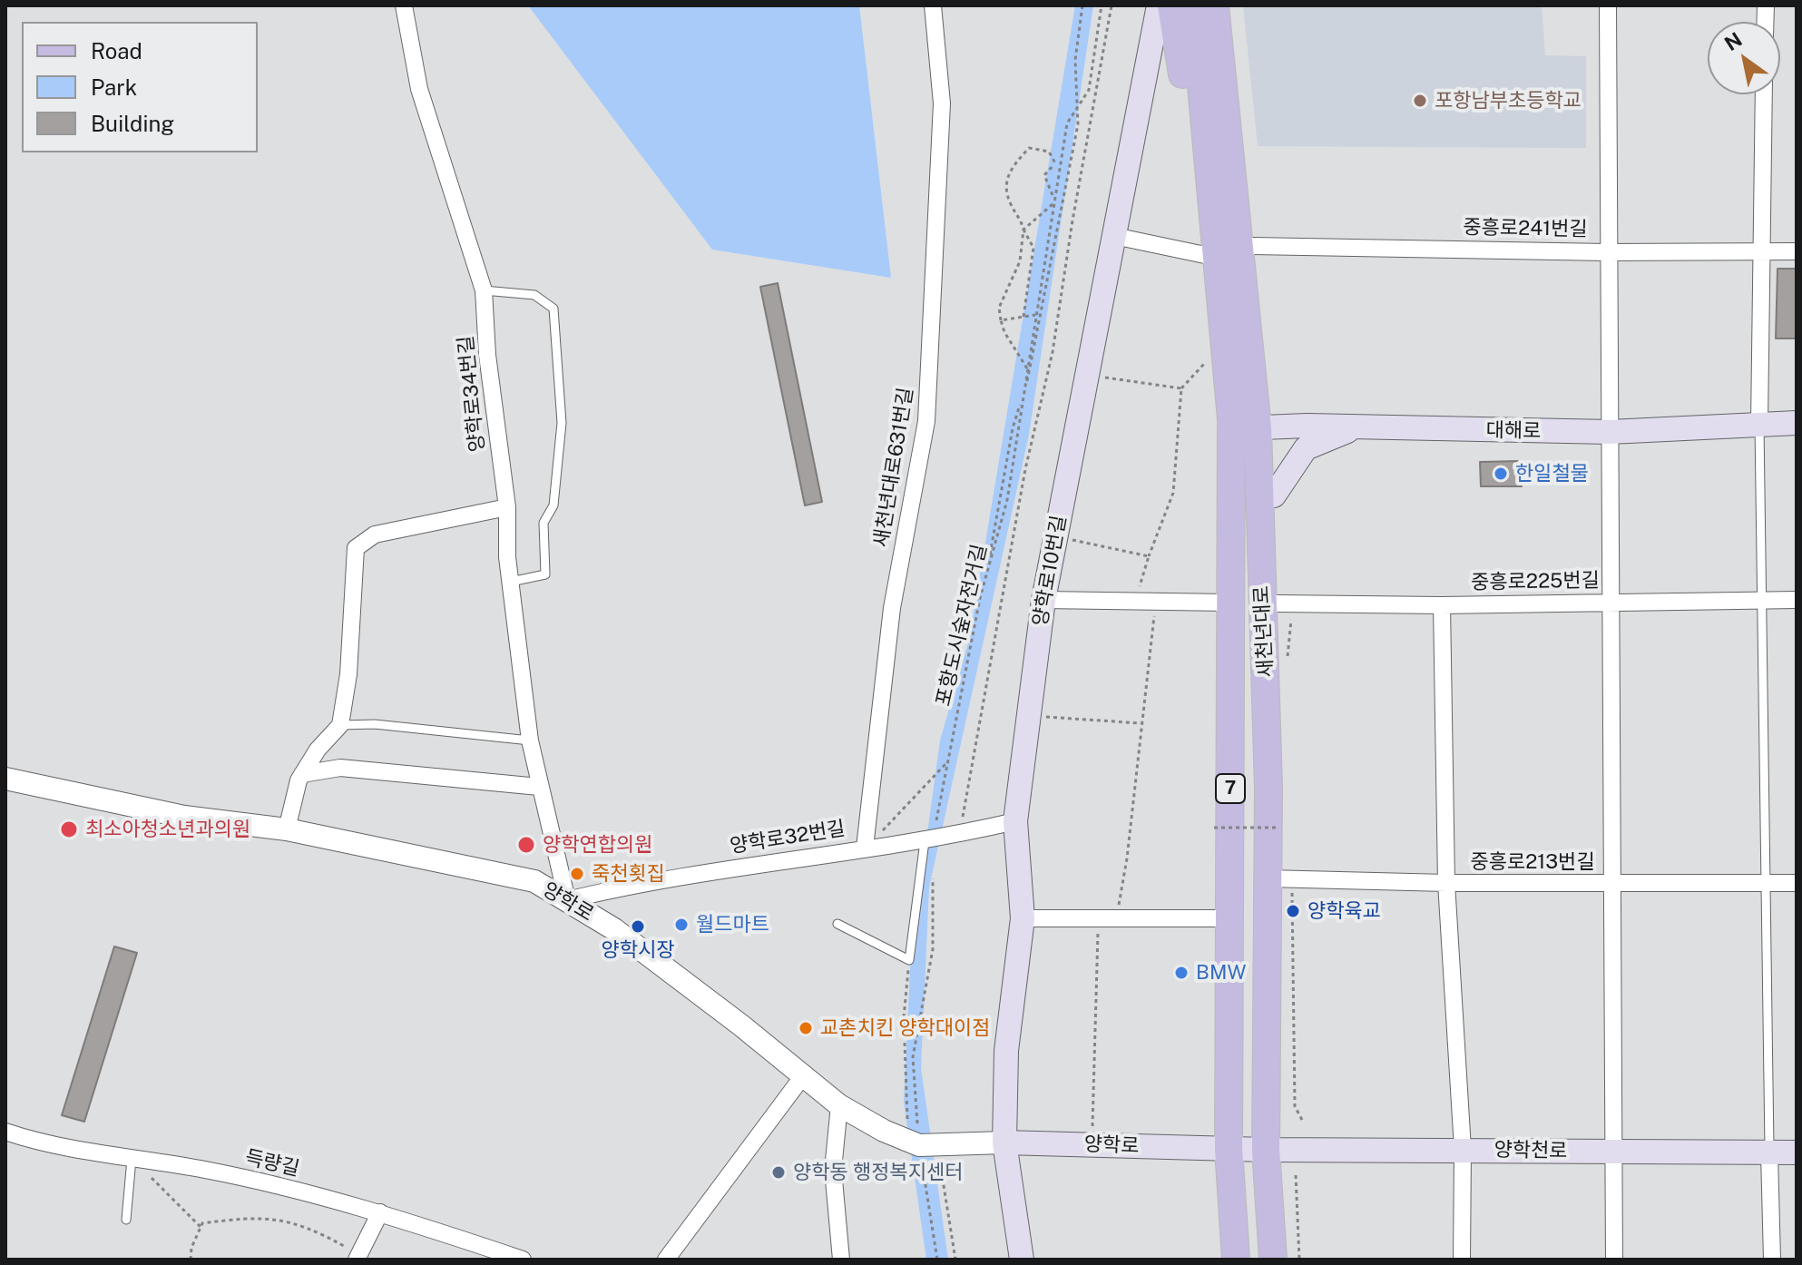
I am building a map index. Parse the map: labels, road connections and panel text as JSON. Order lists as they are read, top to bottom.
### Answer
{
  "streets": {
    "main road": [
      "대해로",
      "양학로10번길",
      "새천년대로",
      "7",
      "양학로",
      "양학천로"
    ],
    "street": [
      "중흥로241번길",
      "양학로34번길",
      "새천년대로631번길",
      "중흥로225번길",
      "양학로32번길",
      "중흥로213번길",
      "득량길"
    ],
    "path": ["포항도시숲자전거길"]
  },
  "crossings": [
    ["양학로34번길", "양학로32번길"],
    ["양학로34번길", "양학로"],
    ["대해로", "새천년대로"],
    ["새천년대로631번길", "양학로32번길"],
    ["양학로10번길", "양학로32번길"],
    ["양학로10번길", "양학로"],
    ["포항도시숲자전거길", "양학로32번길"],
    ["새천년대로", "중흥로213번길"],
    ["새천년대로", "양학로"],
    ["새천년대로", "양학천로"],
    ["양학로32번길", "양학로"],
    ["양학로", "양학천로"]
  ],
  "places": [
    "포항남부초등학교",
    "한일철물",
    "최소아청소년과의원",
    "양학연합의원",
    "죽천횟집",
    "양학육교",
    "월드마트",
    "양학시장",
    "BMW",
    "교촌치킨 양학대이점",
    "양학동 행정복지센터"
  ],
  "legend": ["Road", "Park", "Building"],
  "north": "top left"
}
